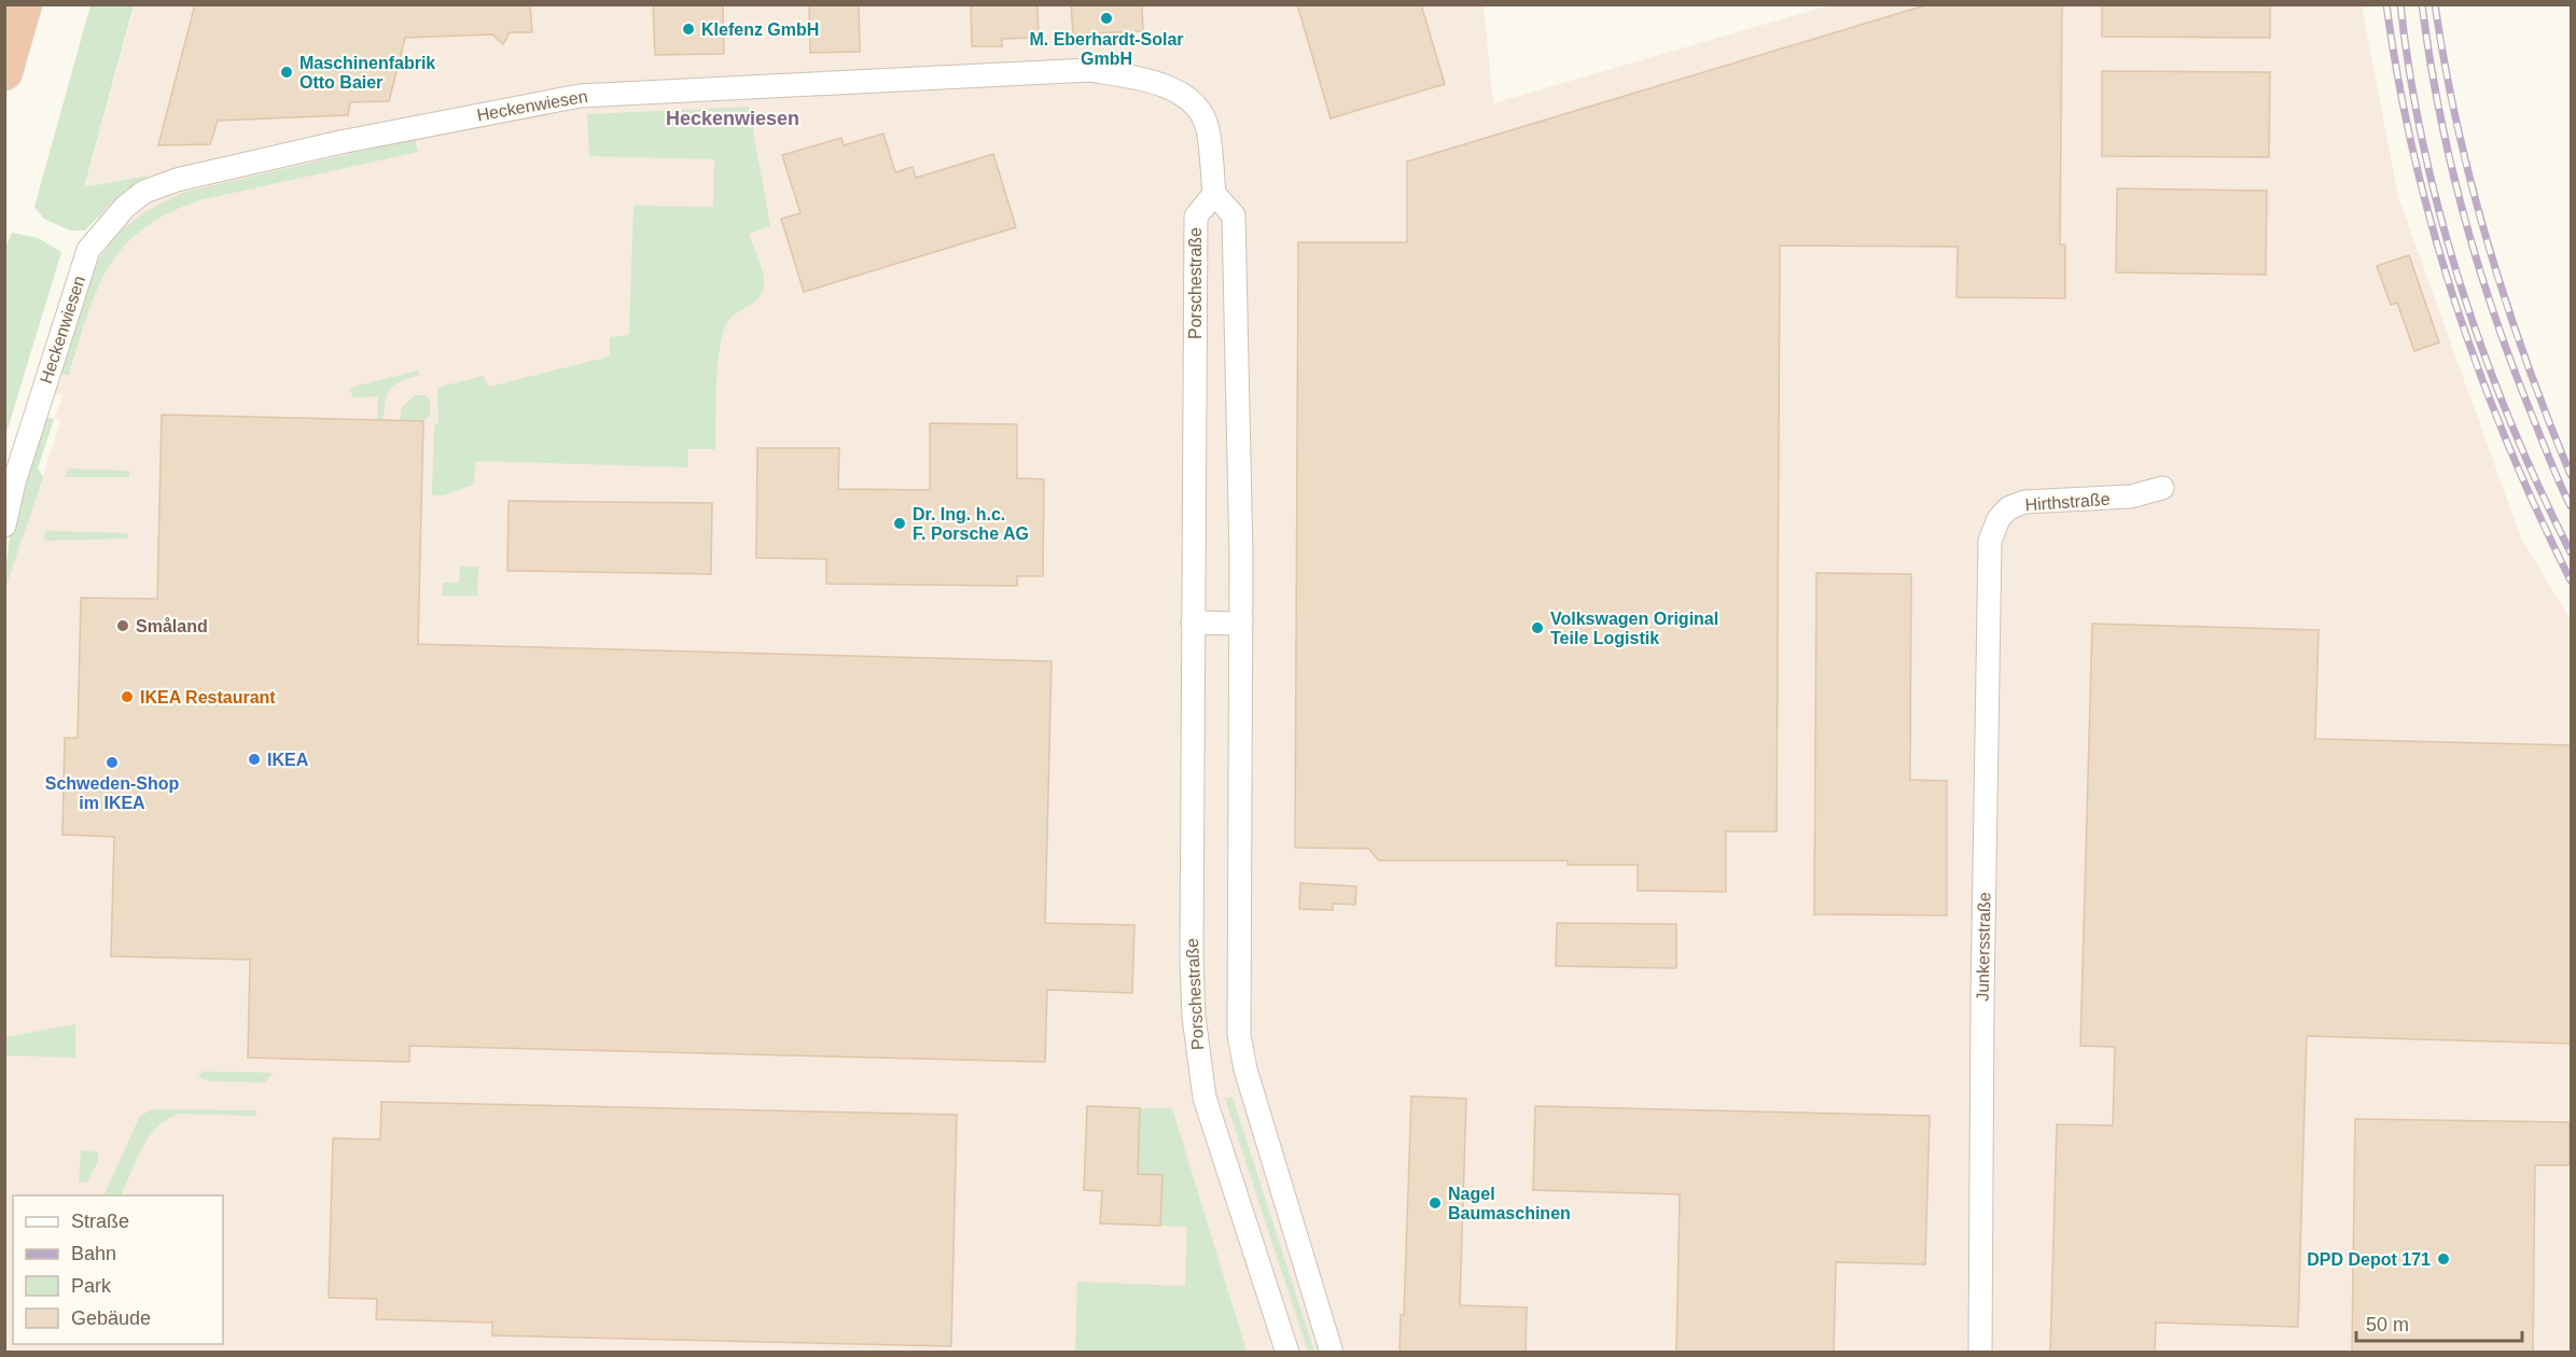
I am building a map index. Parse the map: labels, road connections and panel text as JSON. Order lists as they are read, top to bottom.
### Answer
{
  "streets": {
    "street": [
      "Heckenwiesen",
      "Porschestraße",
      "Hirthstraße",
      "Junkersstraße"
    ]
  },
  "crossings": [
    ["Heckenwiesen", "Porschestraße"],
    ["Hirthstraße", "Junkersstraße"]
  ],
  "districts": ["Heckenwiesen"],
  "places": [
    "M. Eberhardt-Solar GmbH",
    "Klefenz GmbH",
    "Maschinenfabrik Otto Baier",
    "Dr. Ing. h.c. F. Porsche AG",
    "Småland",
    "Volkswagen Original Teile Logistik",
    "IKEA Restaurant",
    "IKEA",
    "Schweden-Shop im IKEA",
    "Nagel Baumaschinen",
    "DPD Depot 171"
  ],
  "legend": [
    "Straße",
    "Bahn",
    "Park",
    "Gebäude"
  ],
  "scale_bar": "50 m"
}
